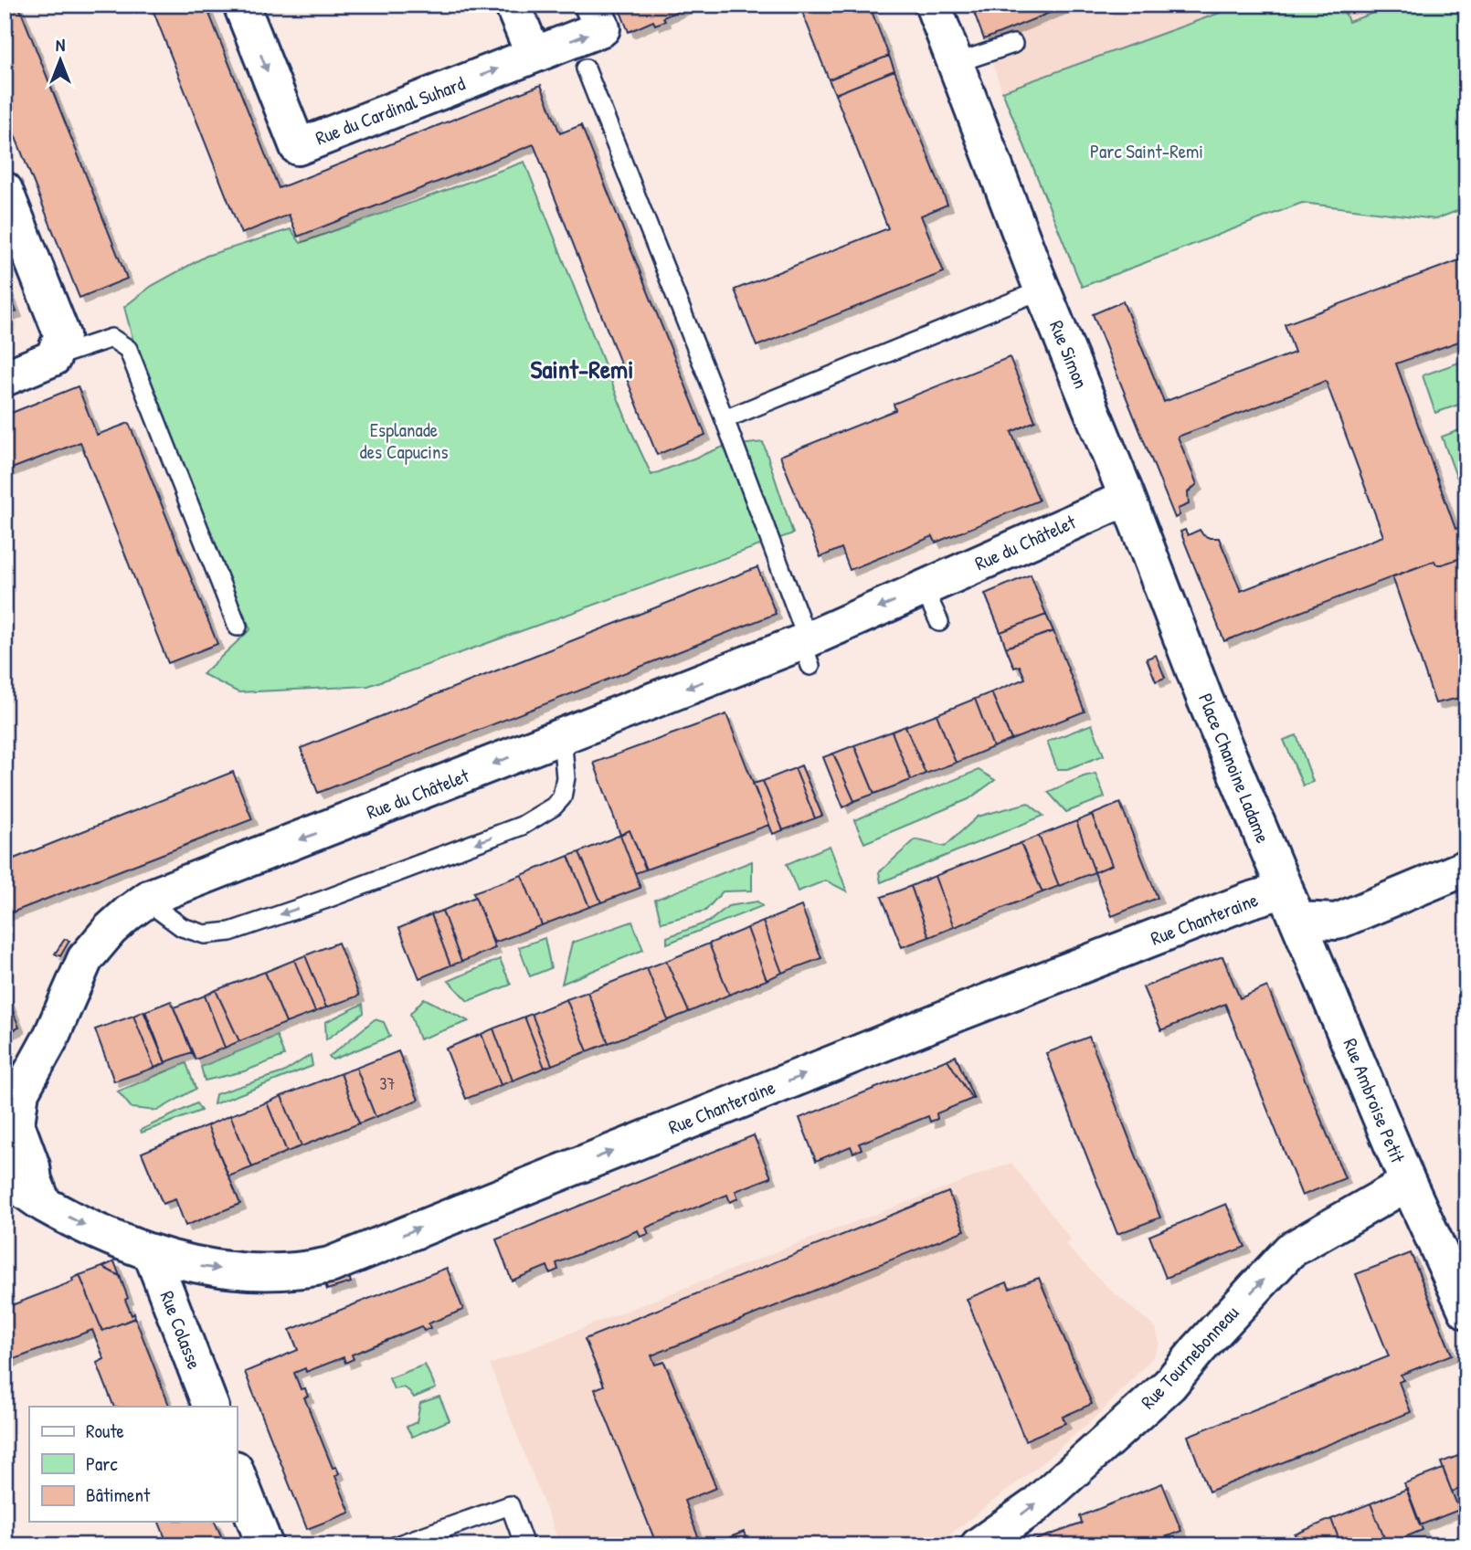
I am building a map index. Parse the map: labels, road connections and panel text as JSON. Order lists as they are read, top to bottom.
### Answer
{
  "streets": {
    "street": [
      "Rue du Cardinal Suhard",
      "Rue Simon",
      "Rue du Châtelet",
      "Place Chanoine Ladame",
      "Rue Chanteraine",
      "Rue Ambroise Petit",
      "Rue Colasse",
      "Rue Tournebonneau"
    ]
  },
  "crossings": [
    ["Rue Simon", "Rue du Châtelet"],
    ["Rue Simon", "Place Chanoine Ladame"],
    ["Place Chanoine Ladame", "Rue Chanteraine"],
    ["Place Chanoine Ladame", "Rue Ambroise Petit"],
    ["Rue Chanteraine", "Rue Ambroise Petit"],
    ["Rue Chanteraine", "Rue Colasse"],
    ["Rue Ambroise Petit", "Rue Tournebonneau"]
  ],
  "one_way": ["Rue du Châtelet", "Rue Chanteraine", "Rue Tournebonneau"],
  "districts": ["Saint-Remi"],
  "parks": ["Parc Saint-Remi", "Esplanade des Capucins"],
  "house_numbers": ["37"],
  "legend": ["Route", "Parc", "Bâtiment"],
  "north": "top"
}
